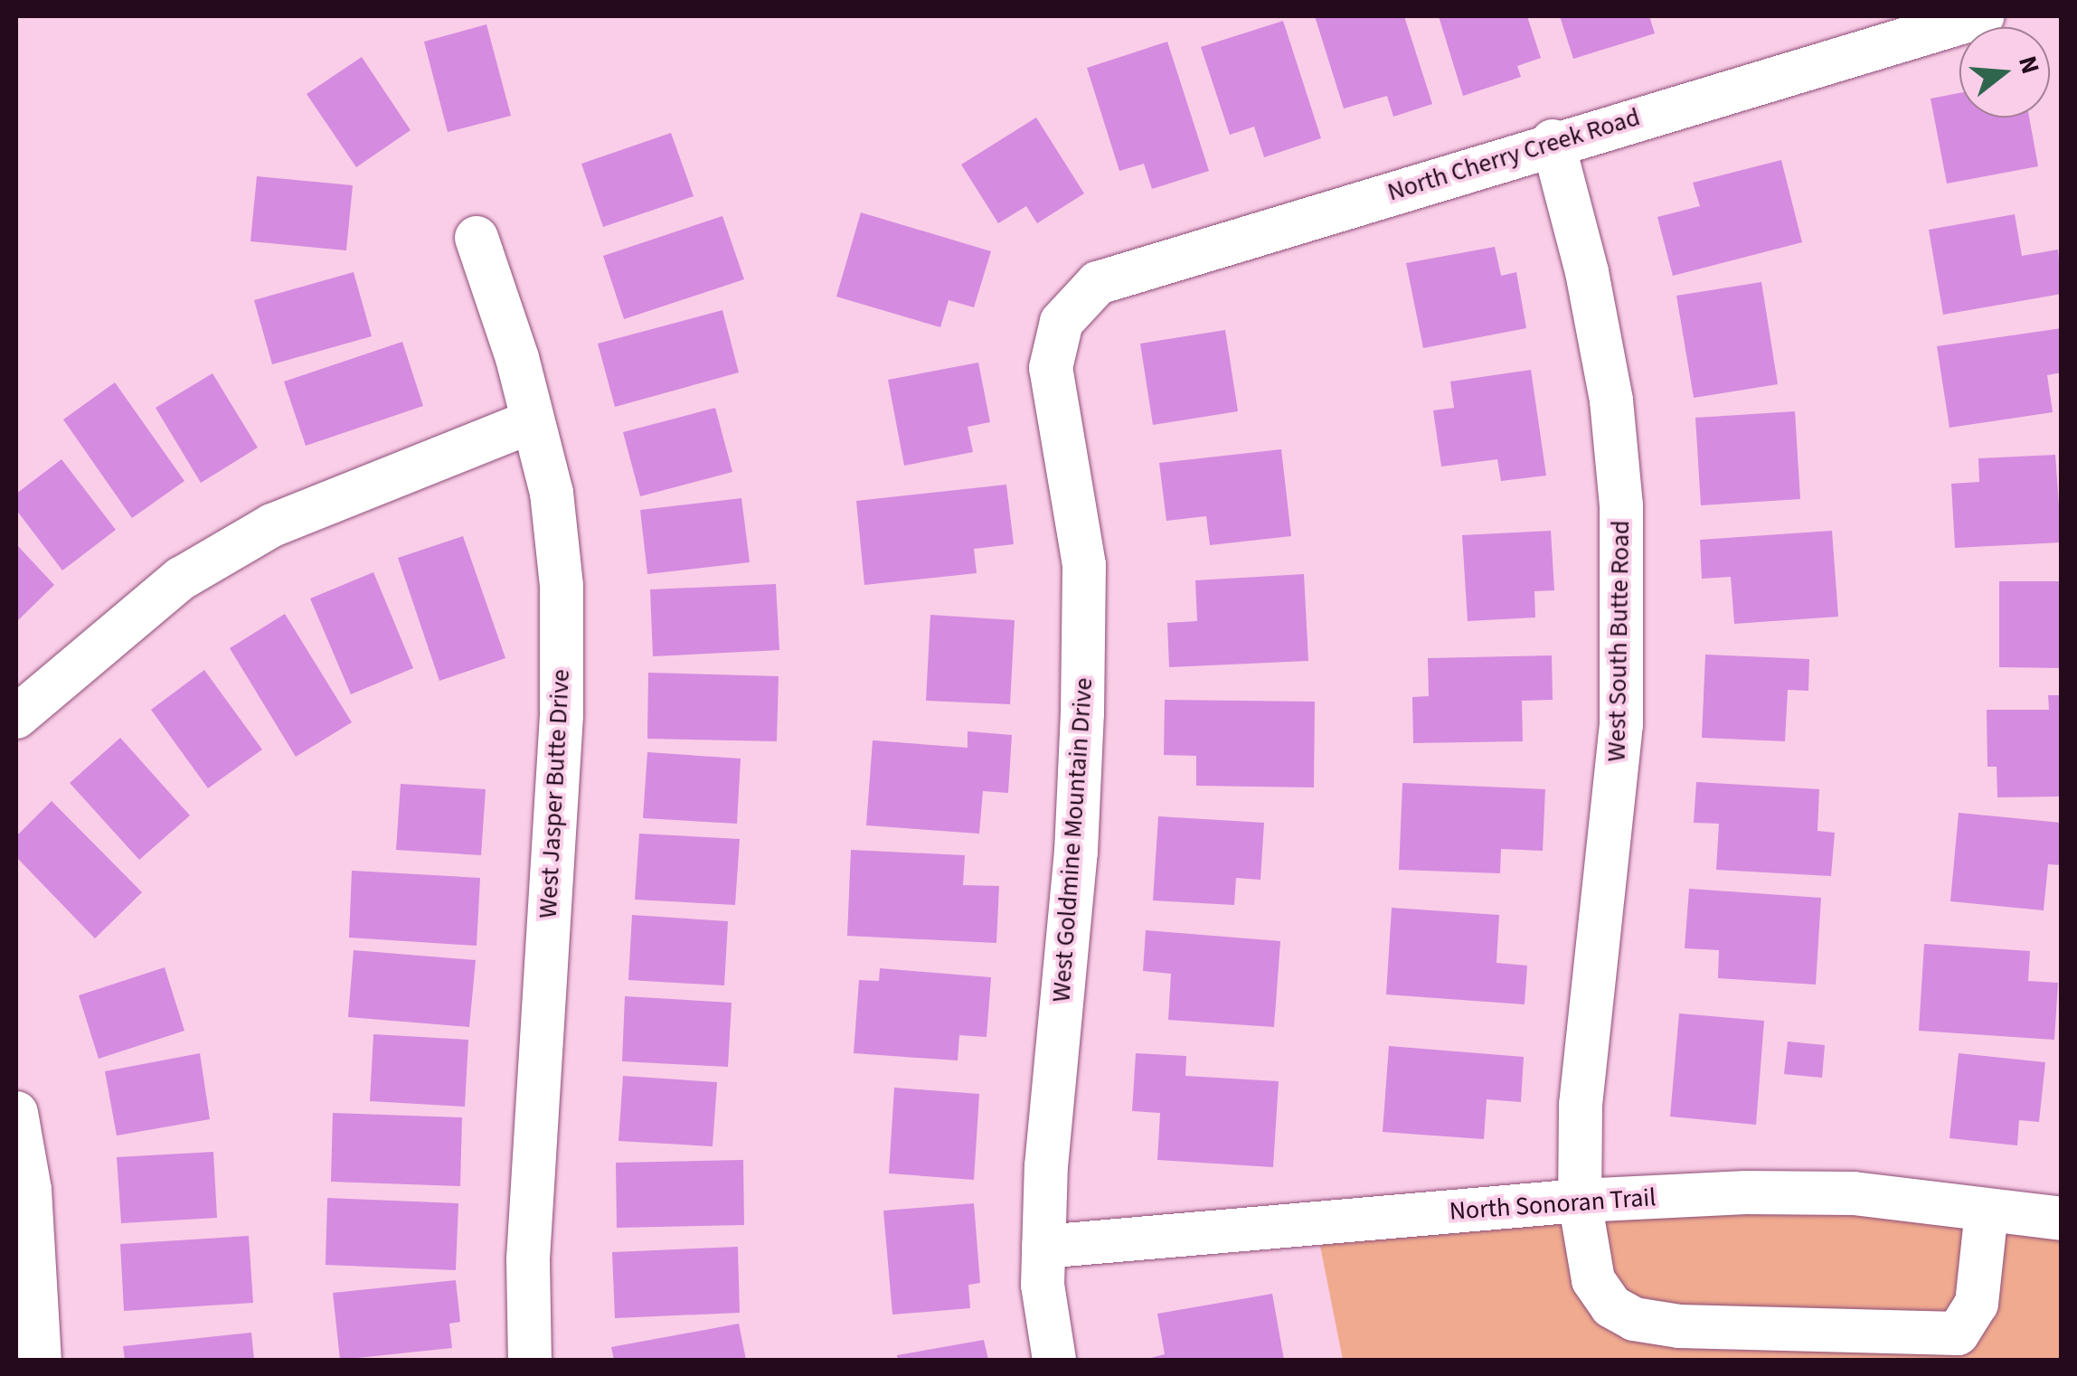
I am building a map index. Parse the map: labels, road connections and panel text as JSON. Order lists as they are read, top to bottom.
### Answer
{
  "streets": {
    "street": [
      "North Cherry Creek Road",
      "West South Butte Road",
      "West Jasper Butte Drive",
      "West Goldmine Mountain Drive",
      "North Sonoran Trail"
    ]
  },
  "crossings": [
    ["North Cherry Creek Road", "West South Butte Road"],
    ["North Cherry Creek Road", "West Goldmine Mountain Drive"],
    ["West South Butte Road", "North Sonoran Trail"],
    ["West Goldmine Mountain Drive", "North Sonoran Trail"]
  ],
  "north": "right"
}
